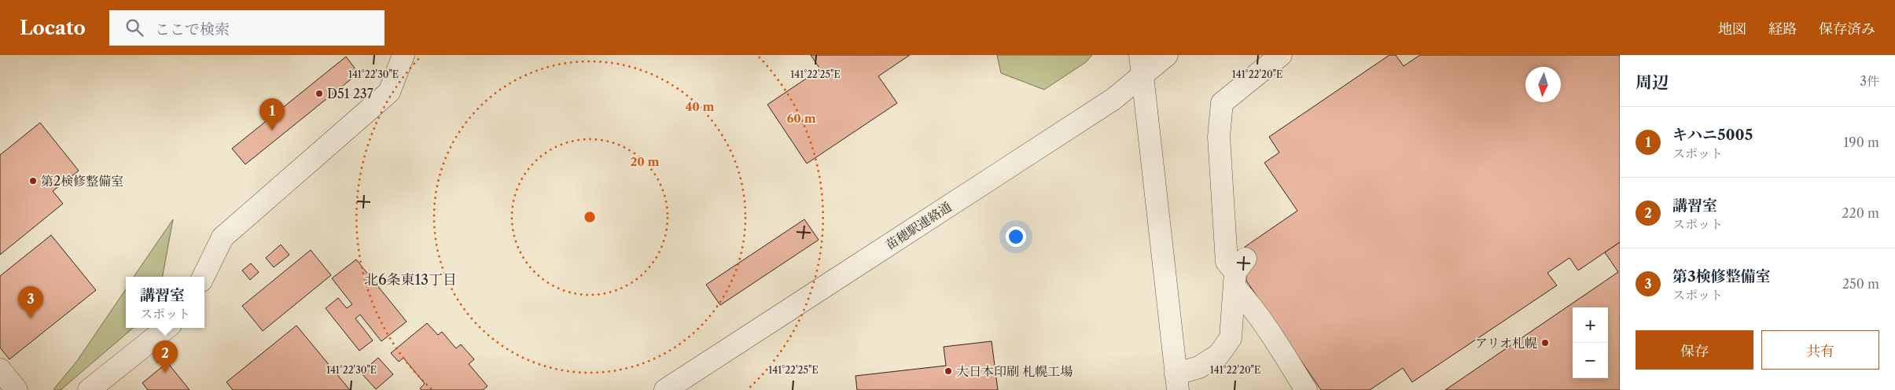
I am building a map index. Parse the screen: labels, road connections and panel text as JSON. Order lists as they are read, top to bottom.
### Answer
{
  "streets": {
    "street": ["苗穂駅連絡通"]
  },
  "districts": ["北6条東13丁目"],
  "places": [
    "D51 237",
    "第2検修整備室",
    "アリオ札幌",
    "大日本印刷 札幌工場"
  ],
  "north": "bottom",
  "page": {
    "header": "Locato",
    "search": "ここで検索",
    "nav": ["地図", "経路", "保存済み"],
    "heading": ["周辺", "3件"],
    "pins": ["1", "3", "2"],
    "list": [
      {
        "mark": "1",
        "name": "キハニ5005",
        "note": "スポット",
        "value": "190 m"
      },
      {
        "mark": "2",
        "name": "講習室",
        "note": "スポット",
        "value": "220 m"
      },
      {
        "mark": "3",
        "name": "第3検修整備室",
        "note": "スポット",
        "value": "250 m"
      }
    ],
    "popup": ["講習室", "スポット"],
    "map_buttons": ["+", "−"],
    "buttons": ["保存", "共有"]
  },
  "coordinates": ["141°22'30\"E", "141°22'25\"E", "141°22'20\"E"],
  "rings": ["40 m", "60 m", "20 m"]
}
